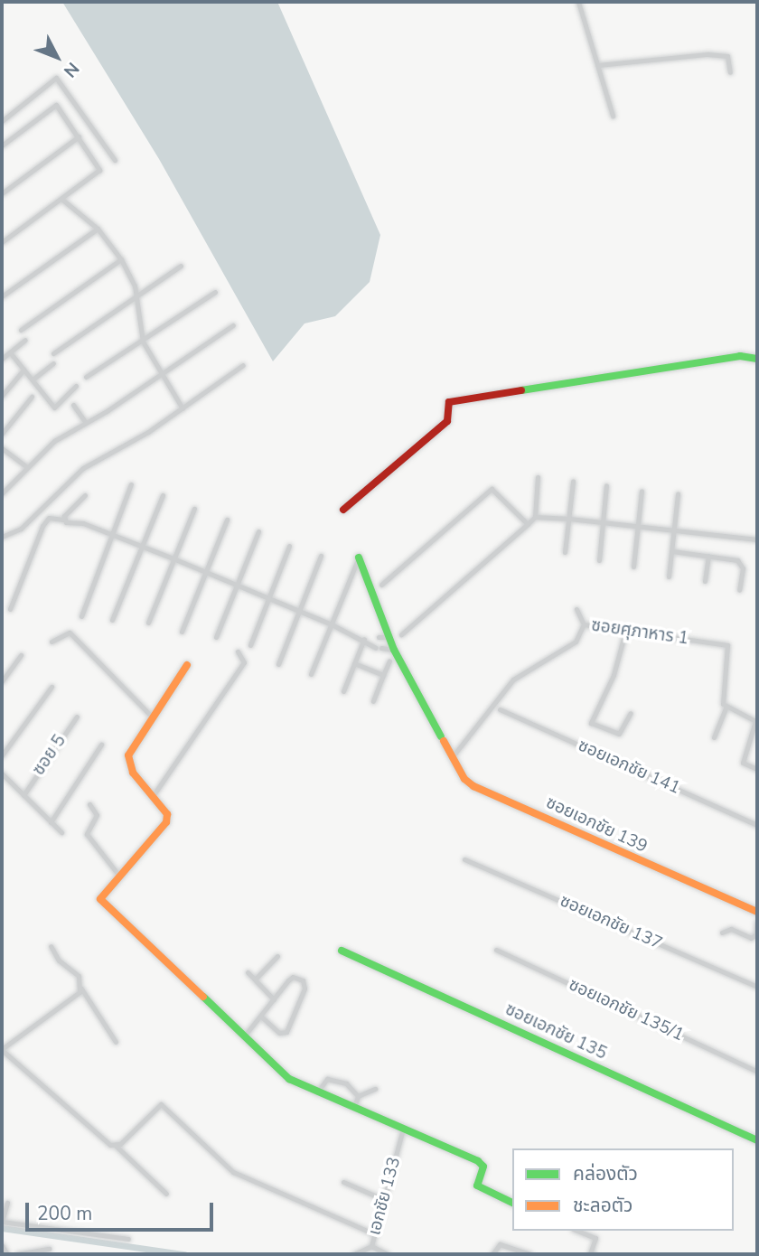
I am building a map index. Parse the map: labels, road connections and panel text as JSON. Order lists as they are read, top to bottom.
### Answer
{
  "streets": {
    "street": [
      "ซอยศุภาหาร 1",
      "ซอย 5",
      "ซอยเอกชัย 141",
      "ซอยเอกชัย 139",
      "ซอยเอกชัย 137",
      "ซอยเอกชัย 135/1",
      "ซอยเอกชัย 135",
      "เอกชัย 133"
    ]
  },
  "crossings": [
    ["ซอยศุภาหาร 1", "ซอยเอกชัย 139"]
  ],
  "legend": ["คล่องตัว", "ชะลอตัว"],
  "scale_bar": "200 m",
  "north": "bottom right"
}
